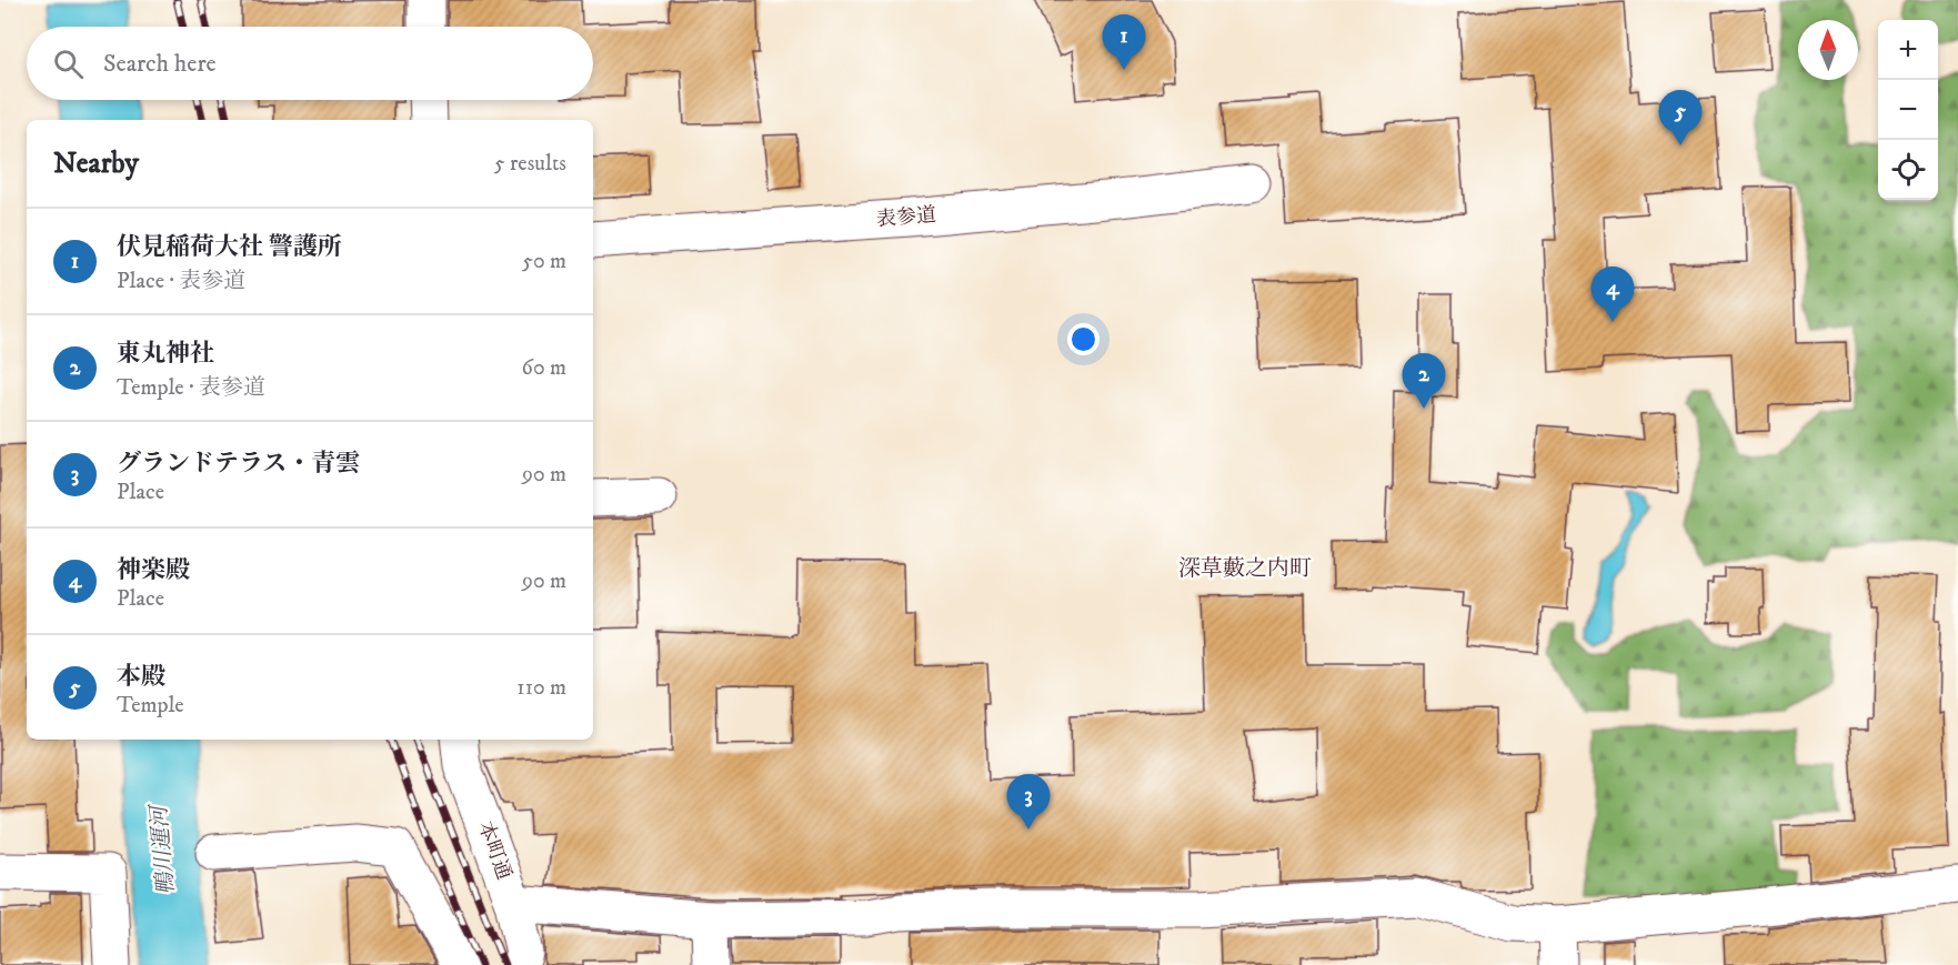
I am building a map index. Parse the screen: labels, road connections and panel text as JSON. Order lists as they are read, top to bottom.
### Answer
{
  "streets": {
    "street": ["表参道", "本町通"]
  },
  "districts": ["深草藪之内町"],
  "water": ["鴨川運河"],
  "north": "top",
  "page": {
    "pins": [
      "1",
      "5",
      "4",
      "2",
      "3"
    ],
    "map_buttons": ["+", "−"],
    "search": "Search here",
    "heading": ["Nearby", "5 results"],
    "list": [
      {
        "mark": "1",
        "name": "伏見稲荷大社 警護所",
        "note": "Place · 表参道",
        "value": "50 m"
      },
      {
        "mark": "2",
        "name": "東丸神社",
        "note": "Temple · 表参道",
        "value": "60 m"
      },
      {
        "mark": "3",
        "name": "グランドテラス・青雲",
        "note": "Place",
        "value": "90 m"
      },
      {
        "mark": "4",
        "name": "神楽殿",
        "note": "Place",
        "value": "90 m"
      },
      {
        "mark": "5",
        "name": "本殿",
        "note": "Temple",
        "value": "110 m"
      }
    ]
  }
}
